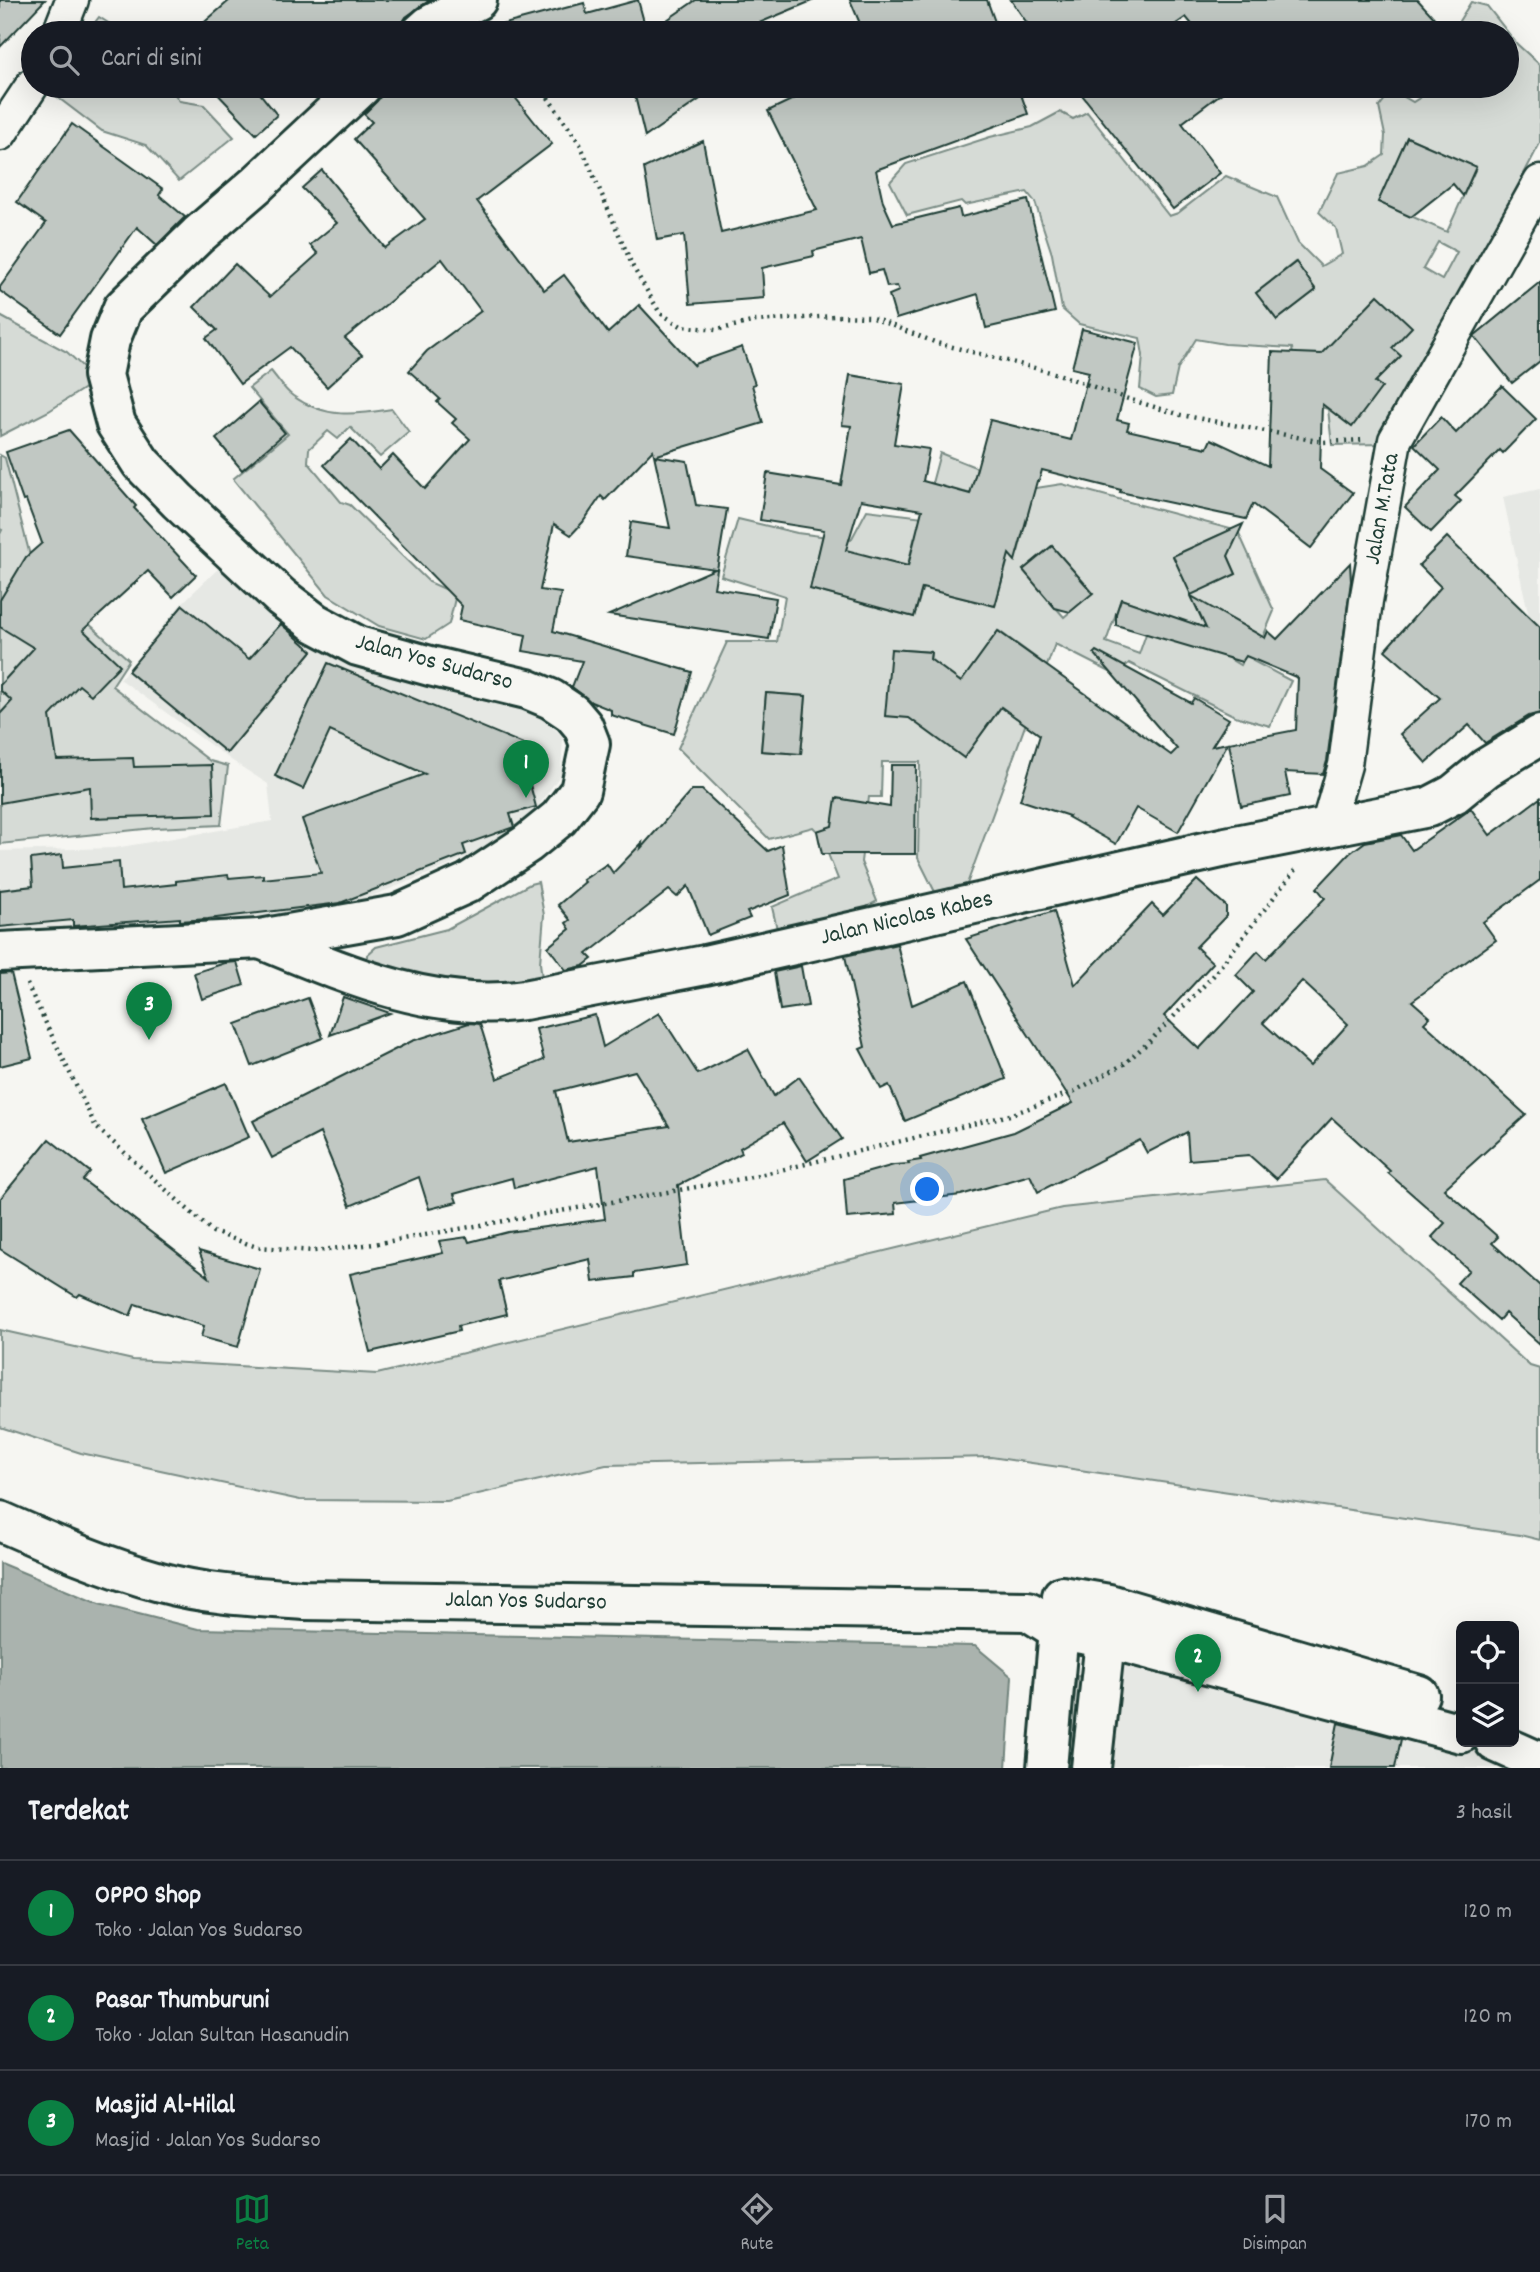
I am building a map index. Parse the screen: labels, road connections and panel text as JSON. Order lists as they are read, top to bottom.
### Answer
{
  "streets": {
    "main road": ["Jalan Yos Sudarso", "Jalan Nicolas Kabes"],
    "street": ["Jalan M.Tata"]
  },
  "crossings": [
    ["Jalan M.Tata", "Jalan Nicolas Kabes"],
    ["Jalan Yos Sudarso", "Jalan Nicolas Kabes"]
  ],
  "page": {
    "search": "Cari di sini",
    "pins": ["1", "3", "2"],
    "heading": ["Terdekat", "3 hasil"],
    "list": [
      {
        "mark": "1",
        "name": "OPPO Shop",
        "note": "Toko · Jalan Yos Sudarso",
        "value": "120 m"
      },
      {
        "mark": "2",
        "name": "Pasar Thumburuni",
        "note": "Toko · Jalan Sultan Hasanudin",
        "value": "120 m"
      },
      {
        "mark": "3",
        "name": "Masjid Al-Hilal",
        "note": "Masjid · Jalan Yos Sudarso",
        "value": "170 m"
      }
    ],
    "nav": ["Peta", "Rute", "Disimpan"]
  }
}
